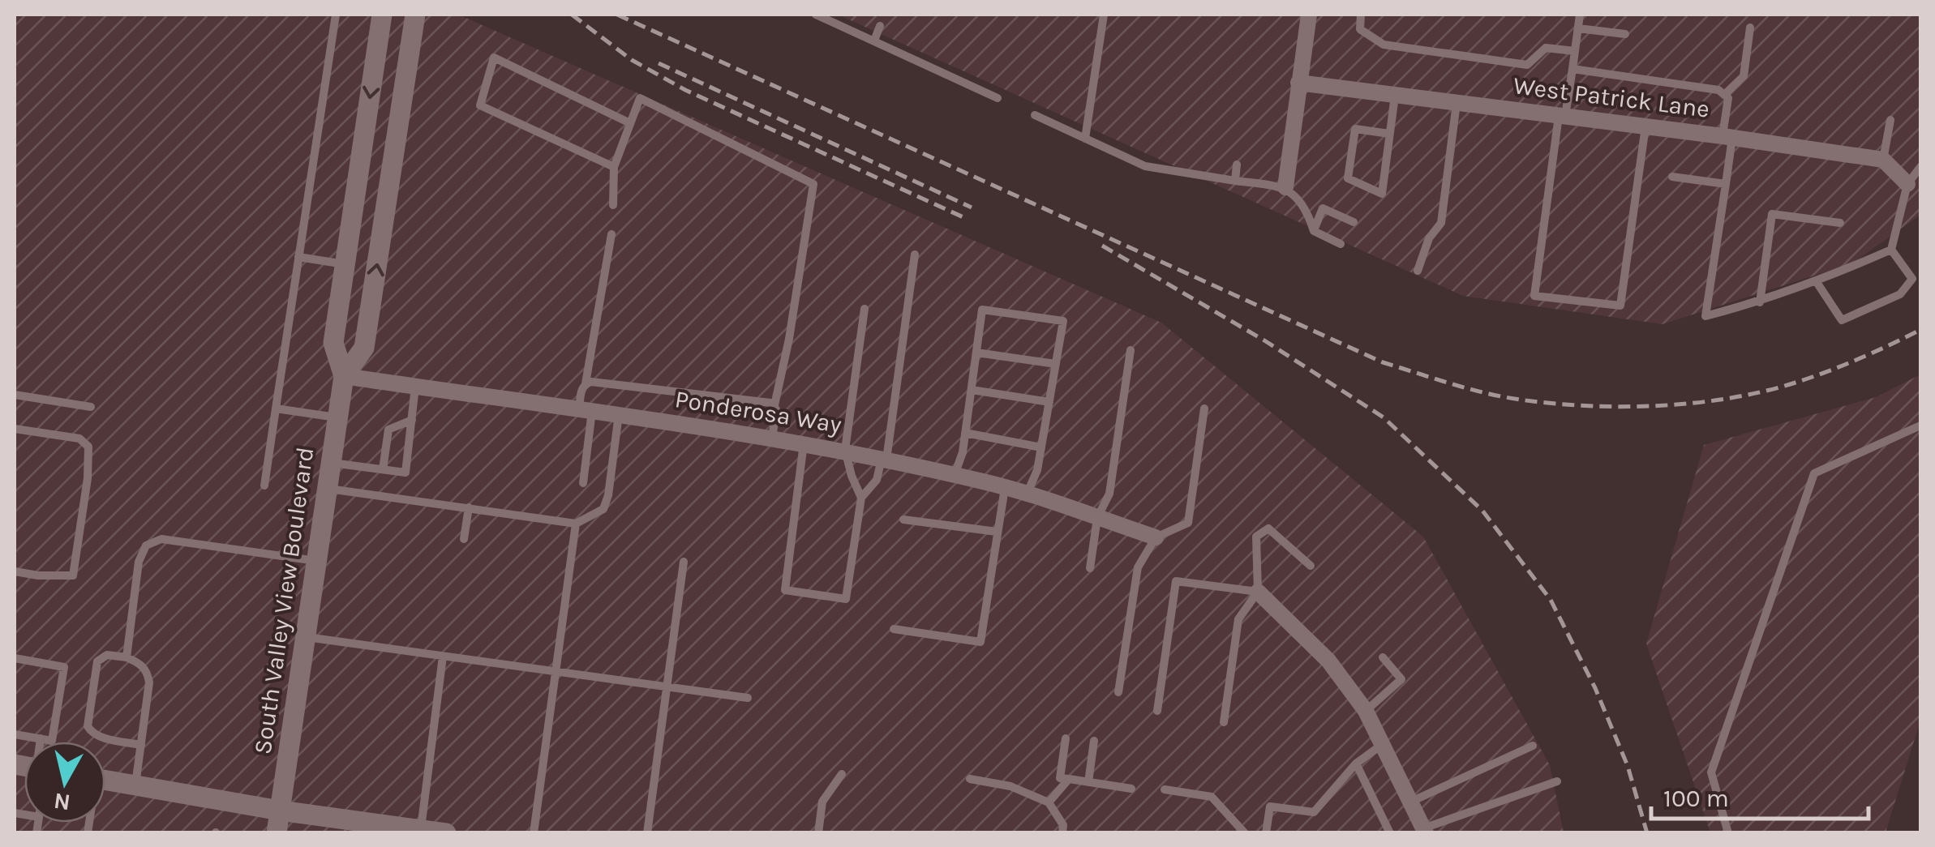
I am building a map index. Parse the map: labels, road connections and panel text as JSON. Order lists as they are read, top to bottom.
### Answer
{
  "streets": {
    "main road": ["South Valley View Boulevard"],
    "street": ["West Patrick Lane", "Ponderosa Way"]
  },
  "crossings": [
    ["Ponderosa Way", "South Valley View Boulevard"]
  ],
  "scale_bar": "100 m",
  "north": "bottom"
}
